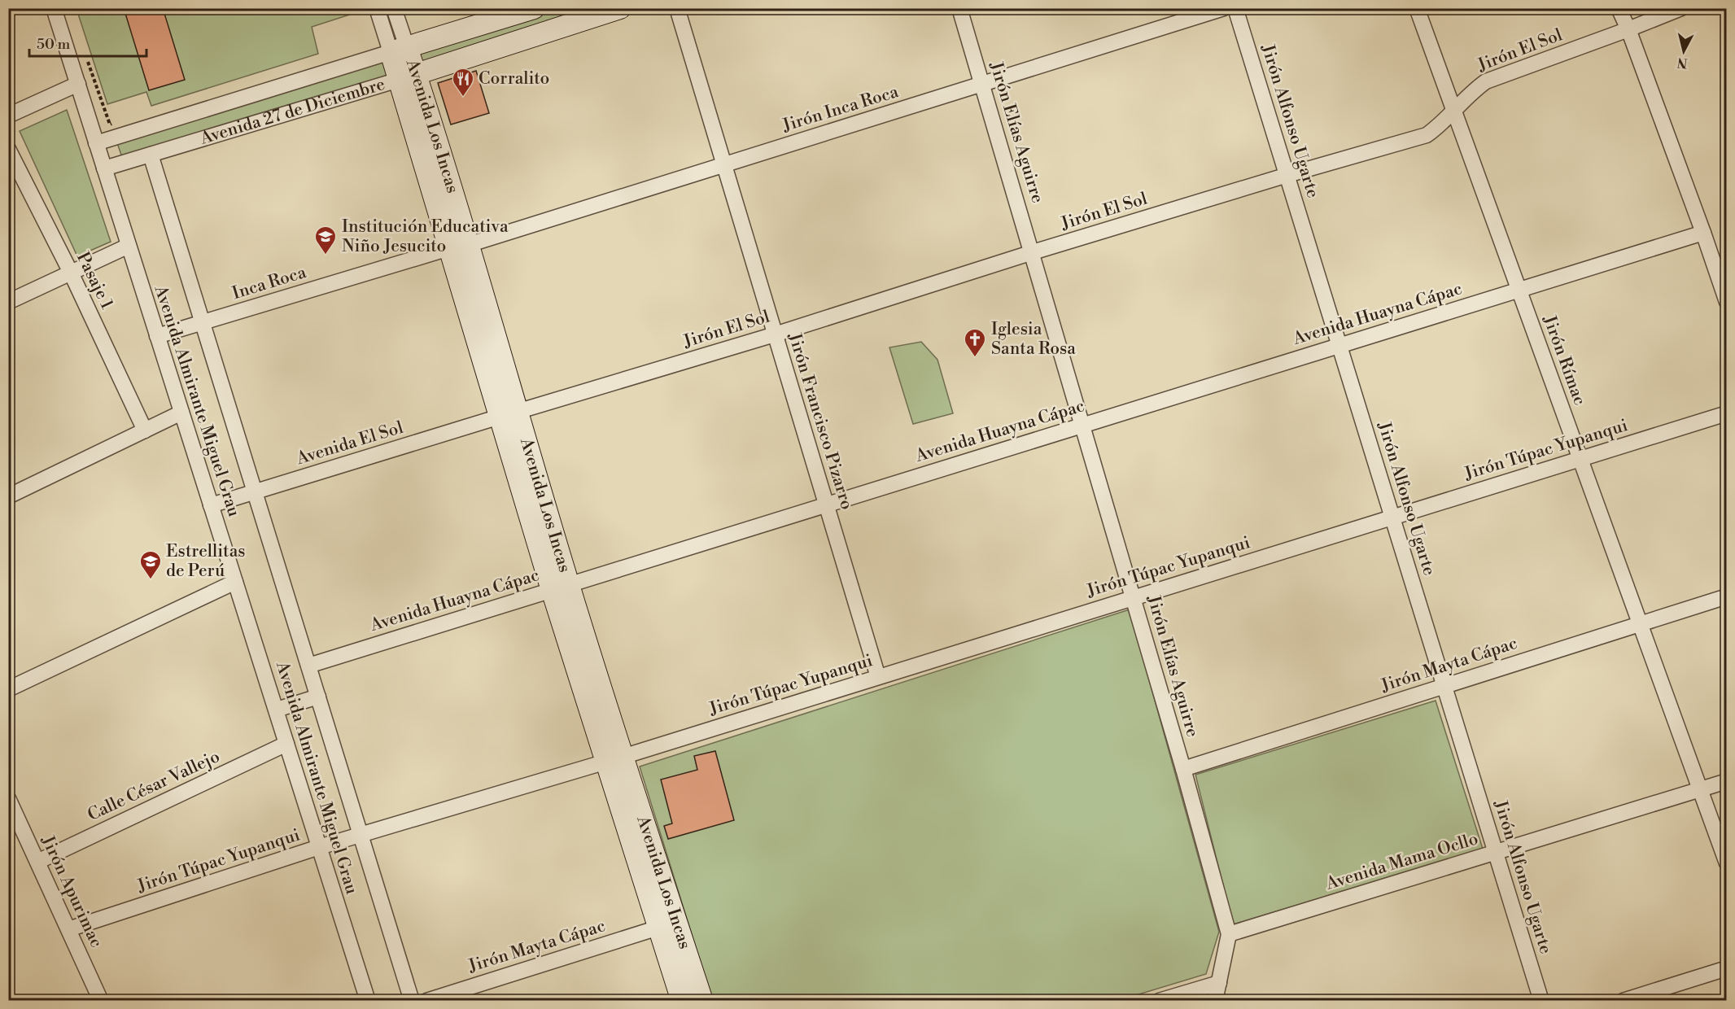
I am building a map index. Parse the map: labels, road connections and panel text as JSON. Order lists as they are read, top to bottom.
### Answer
{
  "streets": {
    "street": [
      "Jirón El Sol",
      "Jirón Inca Roca",
      "Avenida 27 de Diciembre",
      "Jirón Alfonso Ugarte",
      "Avenida Los Incas",
      "Jirón Elías Aguirre",
      "Pasaje 1",
      "Inca Roca",
      "Avenida Huayna Cápac",
      "Jirón Rímac",
      "Avenida Almirante Miguel Grau",
      "Jirón Francisco Pizarro",
      "Avenida El Sol",
      "Jirón Túpac Yupanqui",
      "Jirón Mayta Cápac",
      "Calle César Vallejo",
      "Avenida Mama Ocllo",
      "Jirón Apurimac"
    ]
  },
  "crossings": [
    ["Jirón El Sol", "Jirón Alfonso Ugarte"],
    ["Jirón El Sol", "Avenida Los Incas"],
    ["Jirón El Sol", "Jirón Elías Aguirre"],
    ["Jirón El Sol", "Jirón Rímac"],
    ["Jirón El Sol", "Jirón Francisco Pizarro"],
    ["Jirón El Sol", "Avenida El Sol"],
    ["Jirón Inca Roca", "Avenida Los Incas"],
    ["Jirón Inca Roca", "Jirón Elías Aguirre"],
    ["Jirón Inca Roca", "Inca Roca"],
    ["Jirón Inca Roca", "Jirón Francisco Pizarro"],
    ["Avenida 27 de Diciembre", "Avenida Los Incas"],
    ["Avenida 27 de Diciembre", "Avenida Almirante Miguel Grau"],
    ["Jirón Alfonso Ugarte", "Avenida Huayna Cápac"],
    ["Jirón Alfonso Ugarte", "Jirón Túpac Yupanqui"],
    ["Jirón Alfonso Ugarte", "Jirón Mayta Cápac"],
    ["Jirón Alfonso Ugarte", "Avenida Mama Ocllo"],
    ["Avenida Los Incas", "Inca Roca"],
    ["Avenida Los Incas", "Avenida Huayna Cápac"],
    ["Avenida Los Incas", "Avenida El Sol"],
    ["Avenida Los Incas", "Jirón Túpac Yupanqui"],
    ["Avenida Los Incas", "Jirón Mayta Cápac"],
    ["Jirón Elías Aguirre", "Avenida Huayna Cápac"],
    ["Jirón Elías Aguirre", "Jirón Túpac Yupanqui"],
    ["Jirón Elías Aguirre", "Jirón Mayta Cápac"],
    ["Jirón Elías Aguirre", "Avenida Mama Ocllo"],
    ["Inca Roca", "Avenida Almirante Miguel Grau"],
    ["Avenida Huayna Cápac", "Jirón Rímac"],
    ["Avenida Huayna Cápac", "Avenida Almirante Miguel Grau"],
    ["Avenida Huayna Cápac", "Jirón Francisco Pizarro"],
    ["Jirón Rímac", "Jirón Túpac Yupanqui"],
    ["Jirón Rímac", "Jirón Mayta Cápac"],
    ["Jirón Rímac", "Avenida Mama Ocllo"],
    ["Avenida Almirante Miguel Grau", "Avenida El Sol"],
    ["Avenida Almirante Miguel Grau", "Jirón Túpac Yupanqui"],
    ["Avenida Almirante Miguel Grau", "Calle César Vallejo"],
    ["Jirón Francisco Pizarro", "Jirón Túpac Yupanqui"],
    ["Jirón Túpac Yupanqui", "Jirón Apurimac"],
    ["Calle César Vallejo", "Jirón Apurimac"]
  ],
  "places": {
    "restaurant": ["Corralito"],
    "school or university": ["Institución Educativa Niño Jesucito", "Estrellitas de Perú"],
    "church": ["Iglesia Santa Rosa"]
  },
  "scale_bar": "50 m",
  "north": "bottom"
}
